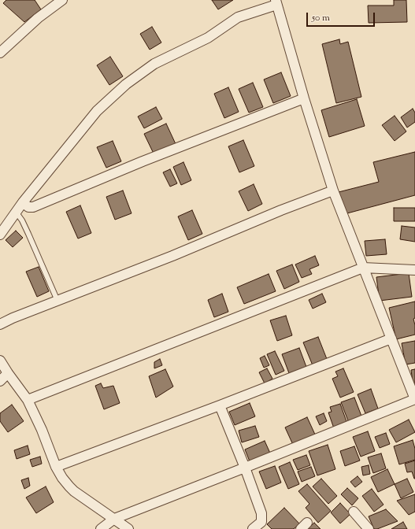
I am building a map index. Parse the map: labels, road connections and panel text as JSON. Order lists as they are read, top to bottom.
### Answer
{
  "scale_bar": "50 m"
}
